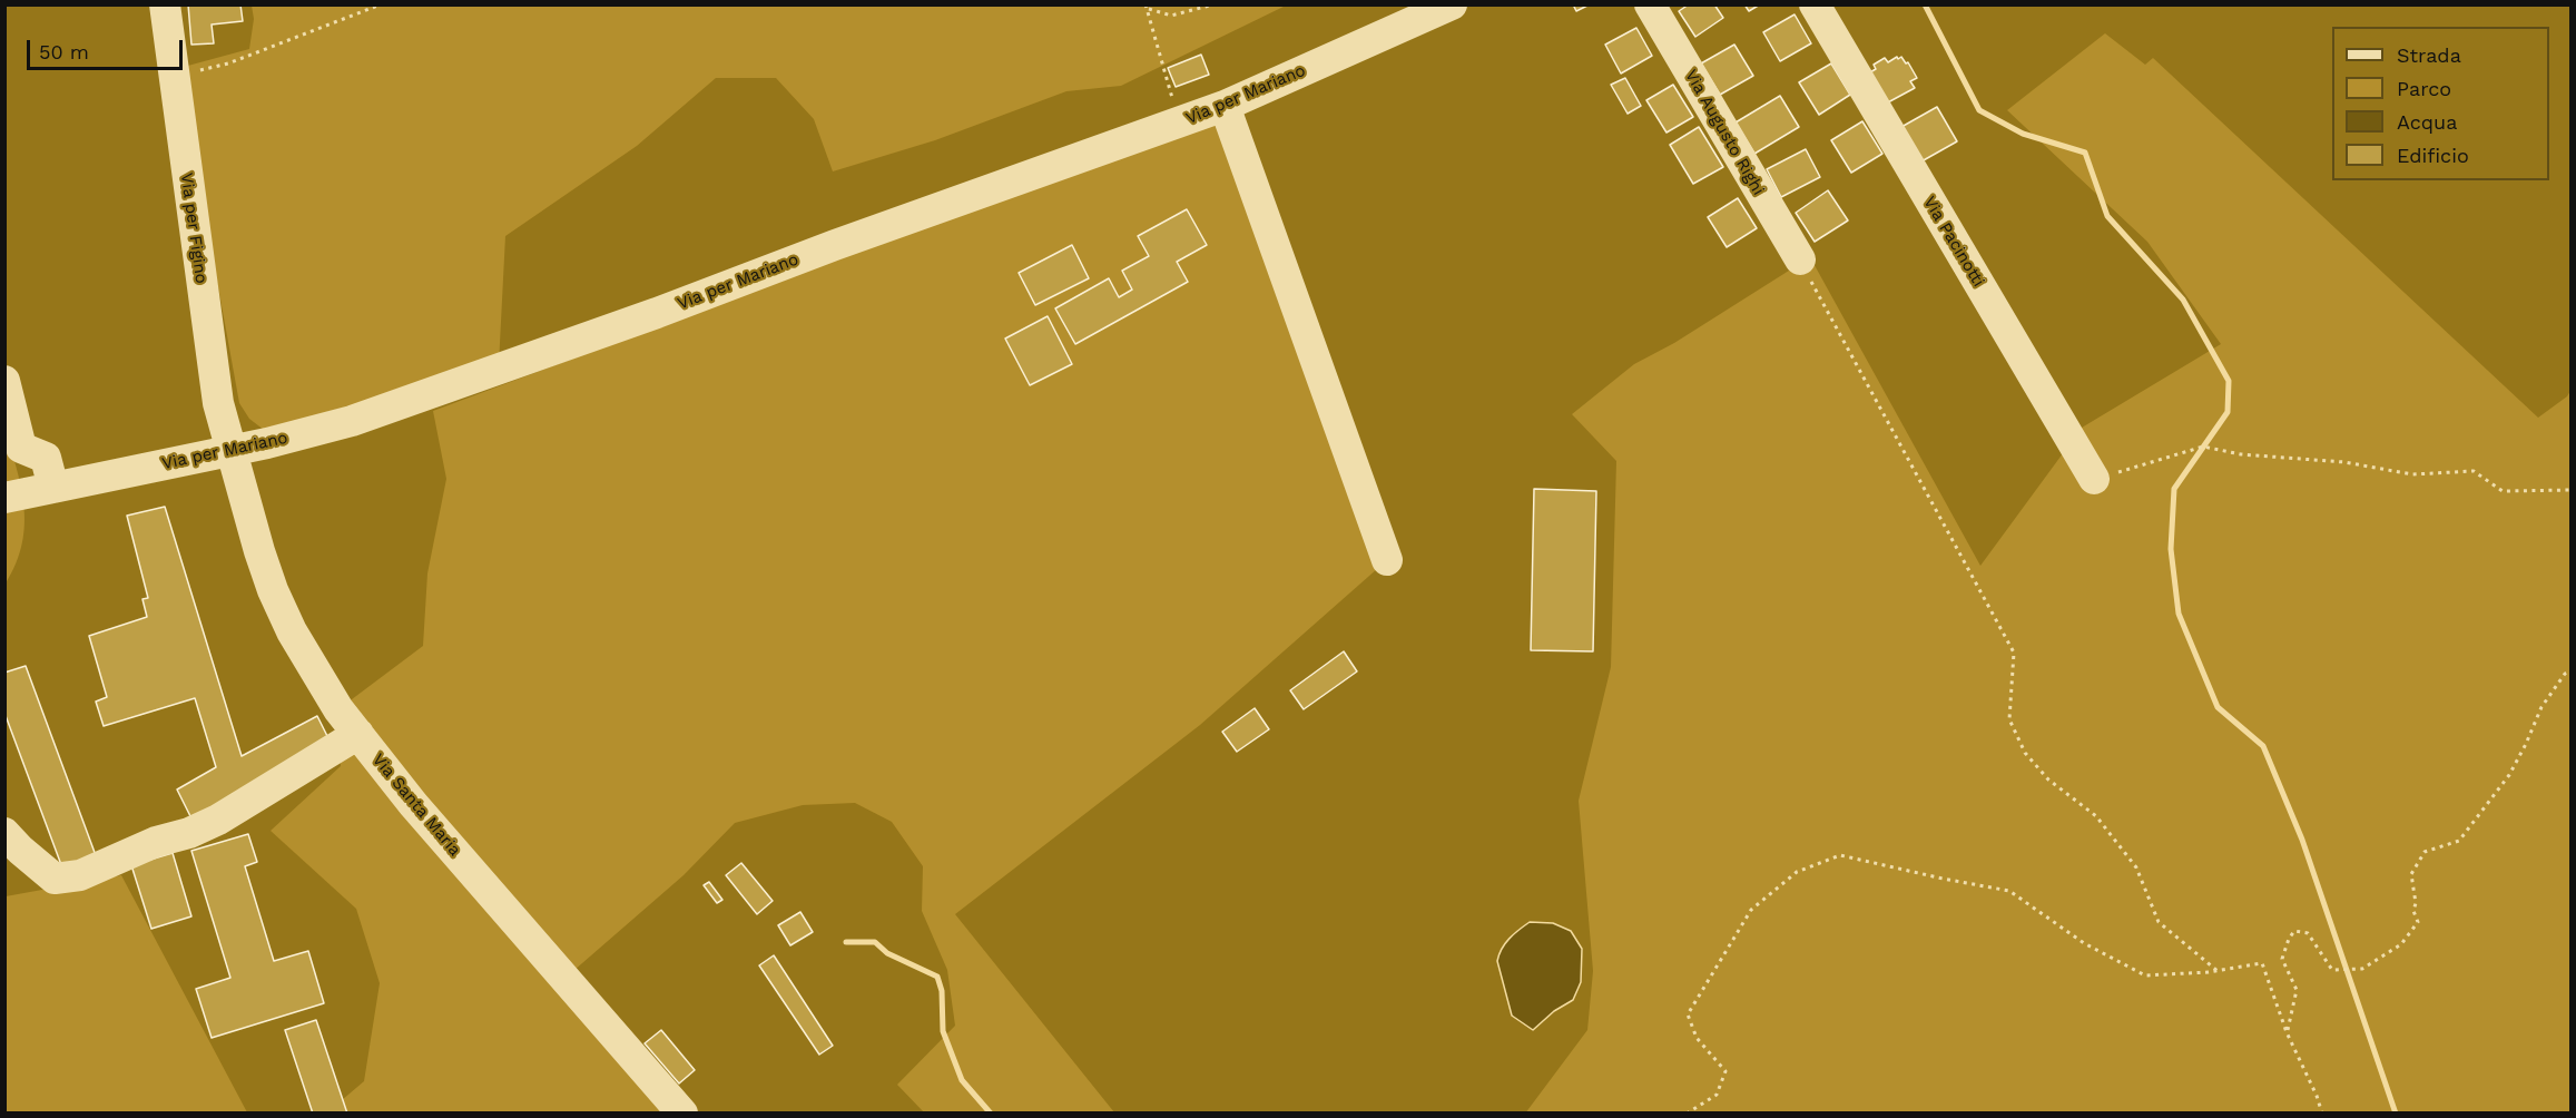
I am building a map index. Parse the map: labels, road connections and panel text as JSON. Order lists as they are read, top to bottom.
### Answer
{
  "streets": {
    "street": [
      "Via per Mariano",
      "Via Augusto Righi",
      "Via per Figino",
      "Via Pacinotti",
      "Via Santa Maria"
    ]
  },
  "crossings": [
    ["Via per Mariano", "Via per Figino"],
    ["Via per Mariano", "Via Santa Maria"],
    ["Via per Figino", "Via Santa Maria"]
  ],
  "legend": [
    "Strada",
    "Parco",
    "Acqua",
    "Edificio"
  ],
  "scale_bar": "50 m"
}
